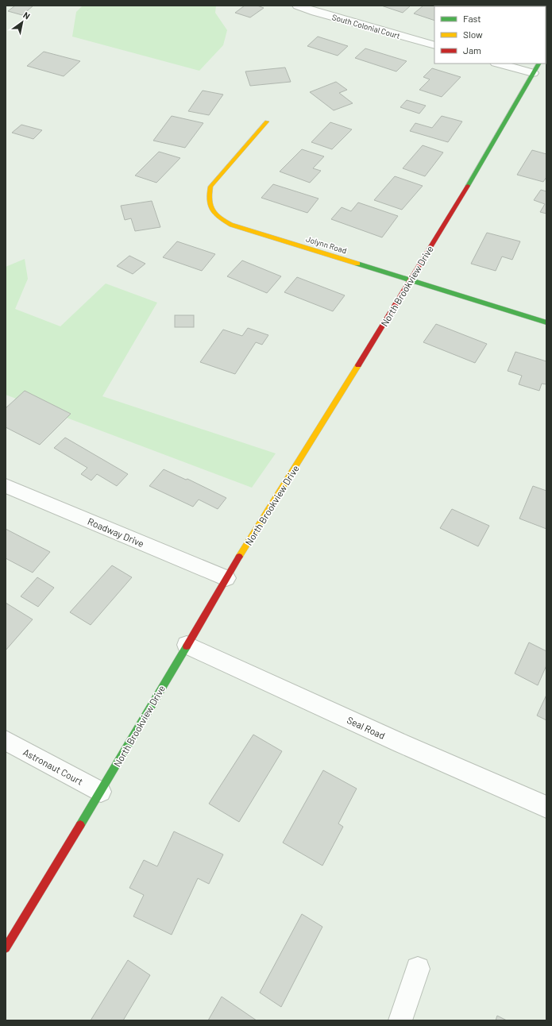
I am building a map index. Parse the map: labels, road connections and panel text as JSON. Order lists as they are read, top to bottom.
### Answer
{
  "streets": {
    "street": [
      "South Colonial Court",
      "Jolynn Road",
      "North Brookview Drive",
      "Roadway Drive",
      "Seal Road",
      "Astronaut Court"
    ]
  },
  "crossings": [
    ["Jolynn Road", "North Brookview Drive"],
    ["North Brookview Drive", "Roadway Drive"],
    ["North Brookview Drive", "Seal Road"],
    ["North Brookview Drive", "Astronaut Court"]
  ],
  "legend": ["Fast", "Slow", "Jam"],
  "north": "top right"
}
